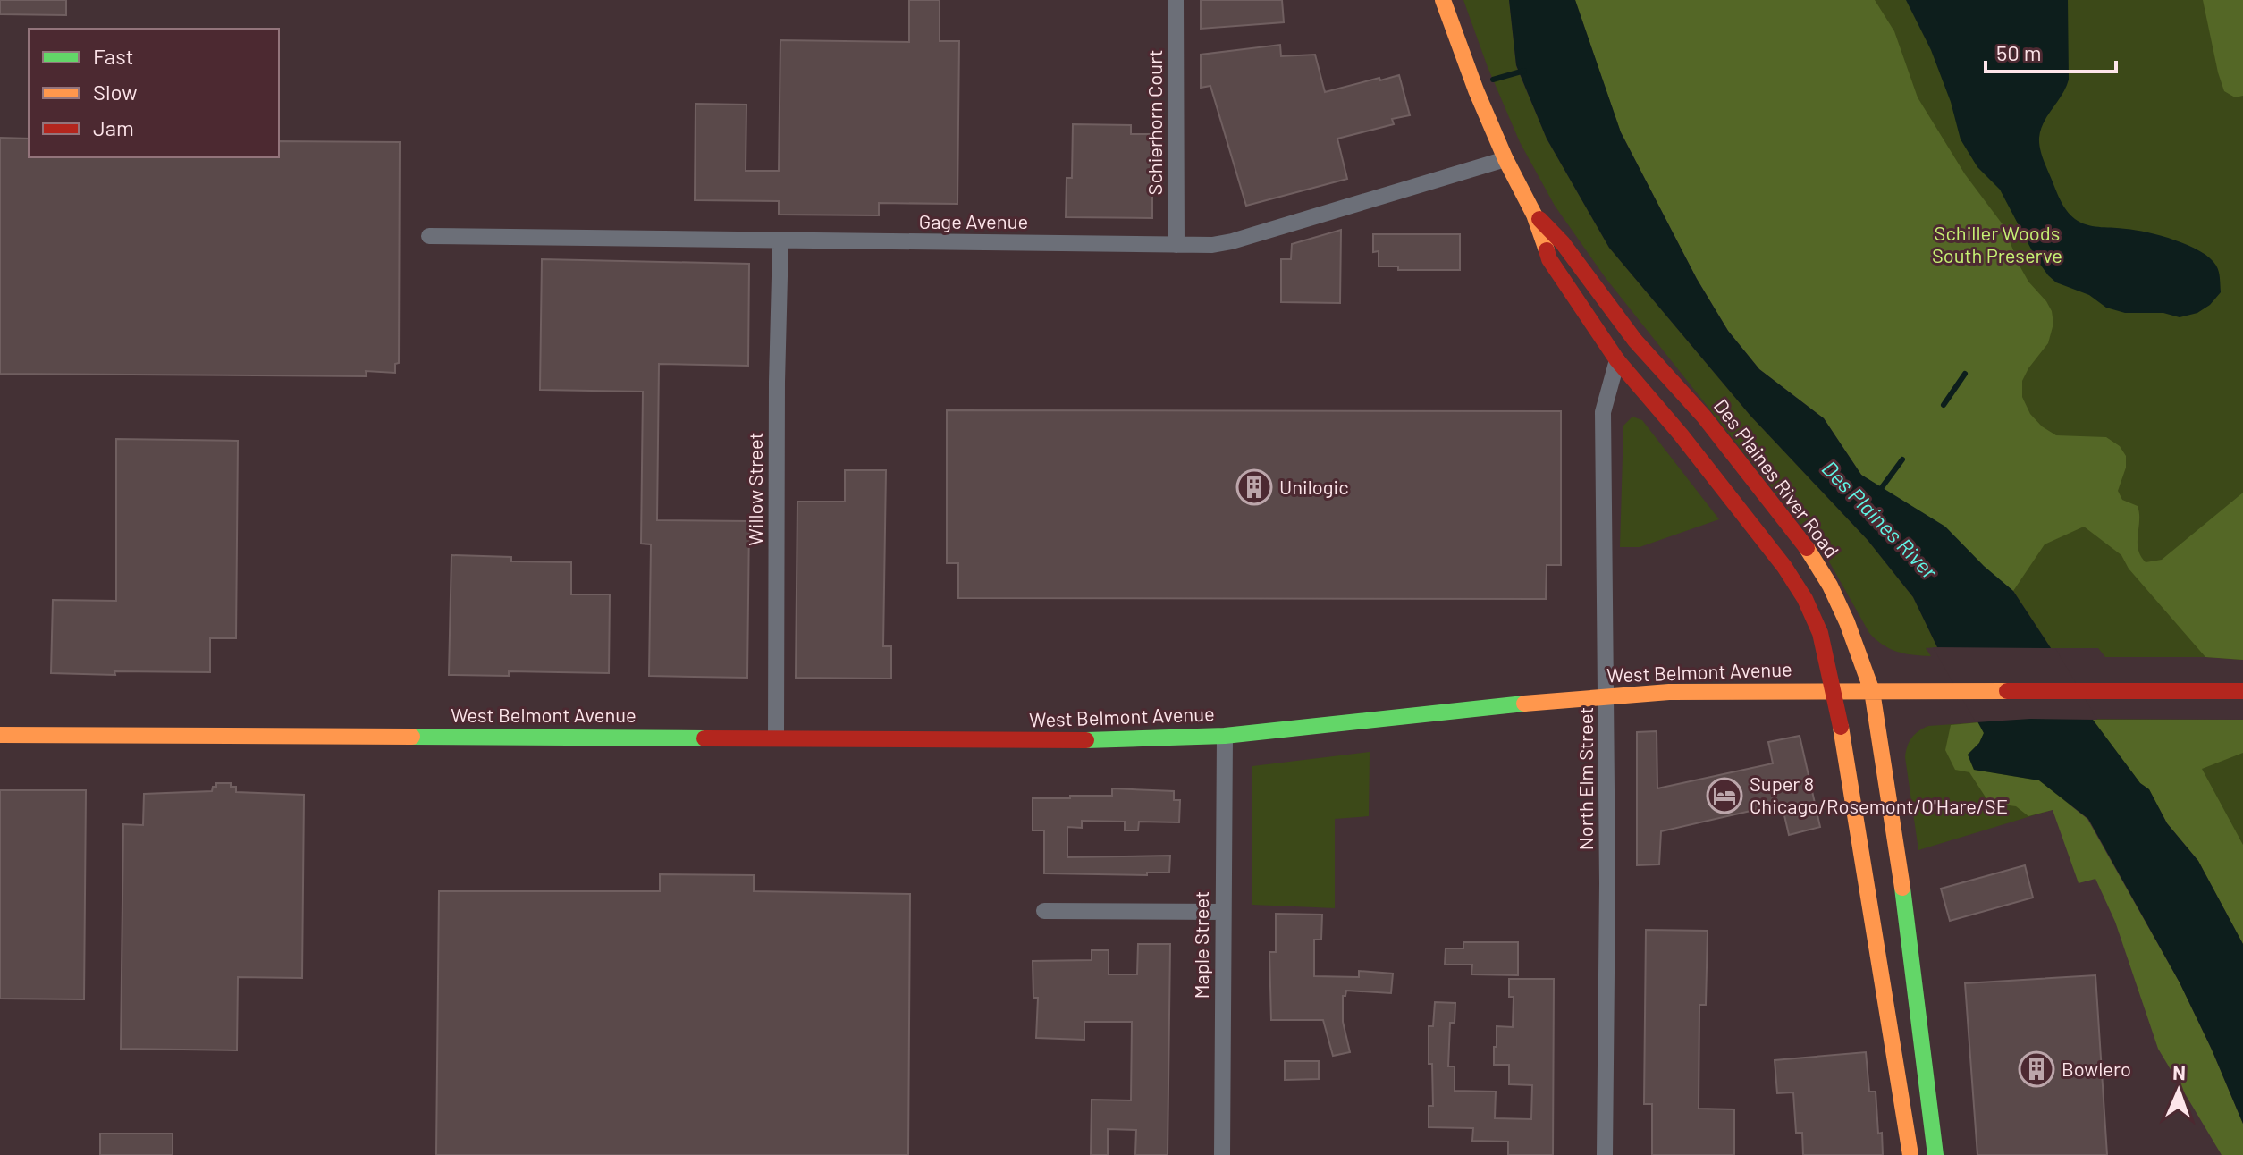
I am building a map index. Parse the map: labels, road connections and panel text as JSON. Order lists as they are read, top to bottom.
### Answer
{
  "streets": {
    "main road": ["Des Plaines River Road", "West Belmont Avenue"],
    "street": [
      "Schierhorn Court",
      "Gage Avenue",
      "Willow Street",
      "North Elm Street",
      "Maple Street"
    ]
  },
  "crossings": [
    ["Schierhorn Court", "Gage Avenue"],
    ["Gage Avenue", "Des Plaines River Road"],
    ["Gage Avenue", "Willow Street"],
    ["Des Plaines River Road", "West Belmont Avenue"],
    ["Des Plaines River Road", "North Elm Street"],
    ["Willow Street", "West Belmont Avenue"],
    ["West Belmont Avenue", "North Elm Street"],
    ["West Belmont Avenue", "Maple Street"]
  ],
  "water": ["Des Plaines River"],
  "parks": ["Schiller Woods South Preserve"],
  "places": {
    "building": ["Unilogic", "Bowlero"],
    "hotel": ["Super 8 Chicago/Rosemont/O'Hare/SE"]
  },
  "legend": ["Fast", "Slow", "Jam"],
  "scale_bar": "50 m",
  "north": "top"
}
